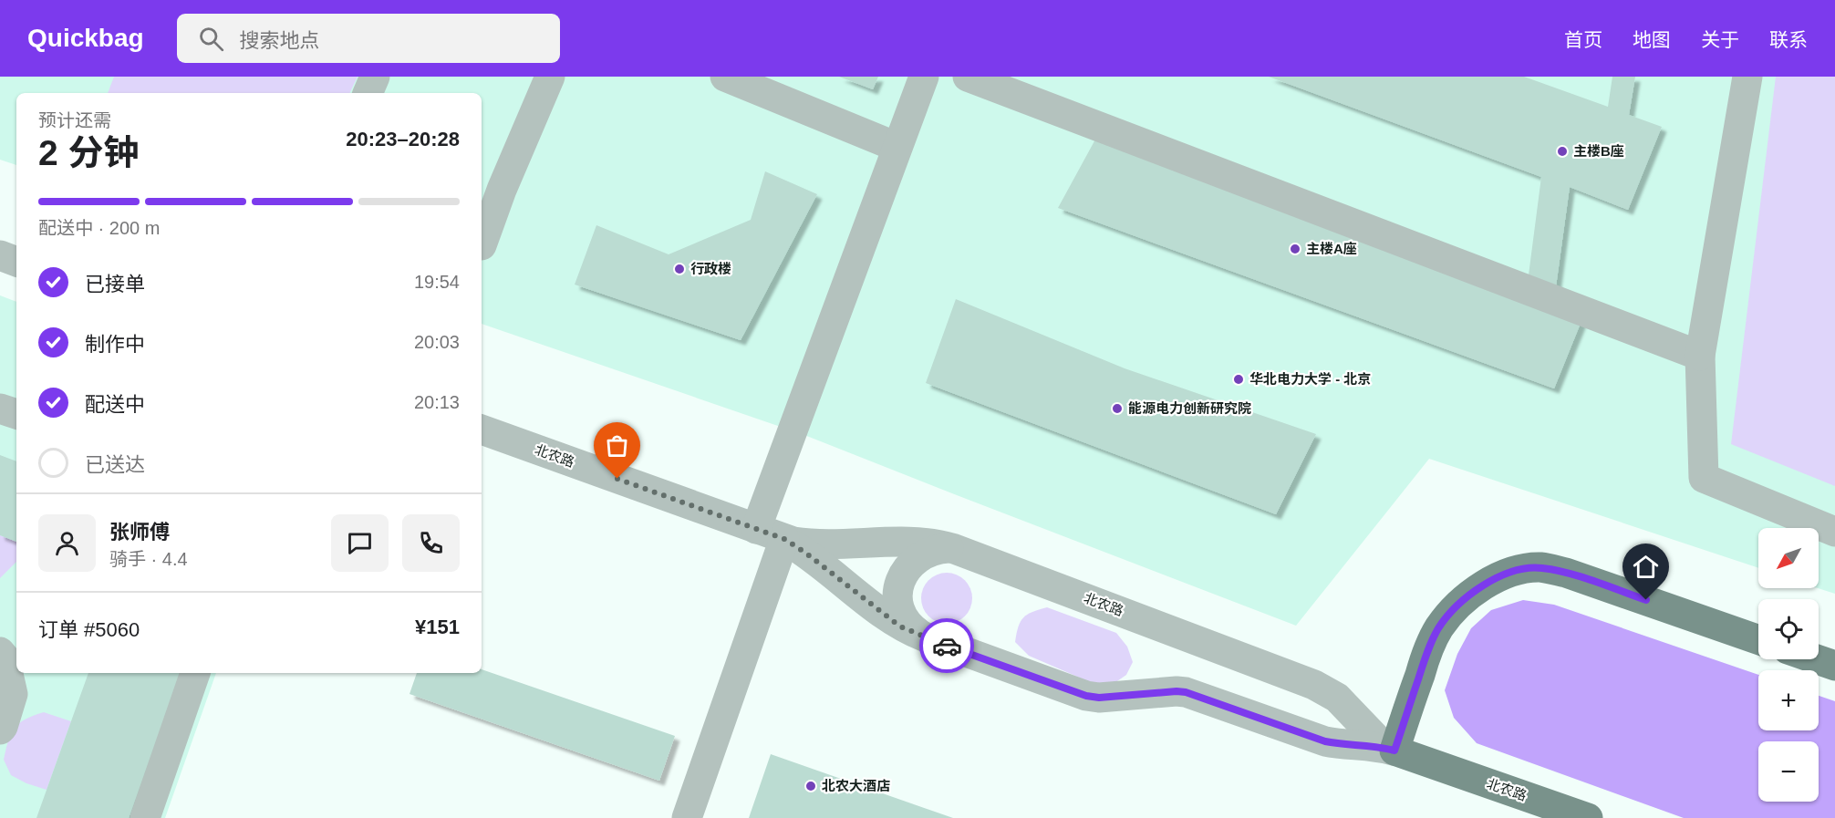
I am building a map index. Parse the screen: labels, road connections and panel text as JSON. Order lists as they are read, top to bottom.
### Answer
{
  "streets": {
    "main road": ["北农路"]
  },
  "places": [
    "主楼B座",
    "主楼A座",
    "行政楼",
    "华北电力大学 - 北京",
    "能源电力创新研究院",
    "北农大酒店"
  ],
  "north": "bottom left",
  "page": {
    "header": "Quickbag",
    "search": "搜索地点",
    "nav": [
      "首页",
      "地图",
      "关于",
      "联系"
    ],
    "heading": ["2 分钟", "预计还需", "20:23–20:28"],
    "panel": [
      "张师傅",
      "骑手 · 4.4",
      "订单 #5060",
      "¥151"
    ],
    "bar": "配送中 · 200 m",
    "list": [
      ["已接单", "19:54"],
      ["制作中", "20:03"],
      ["配送中", "20:13"],
      "已送达"
    ],
    "map_buttons": ["+", "−"]
  }
}
